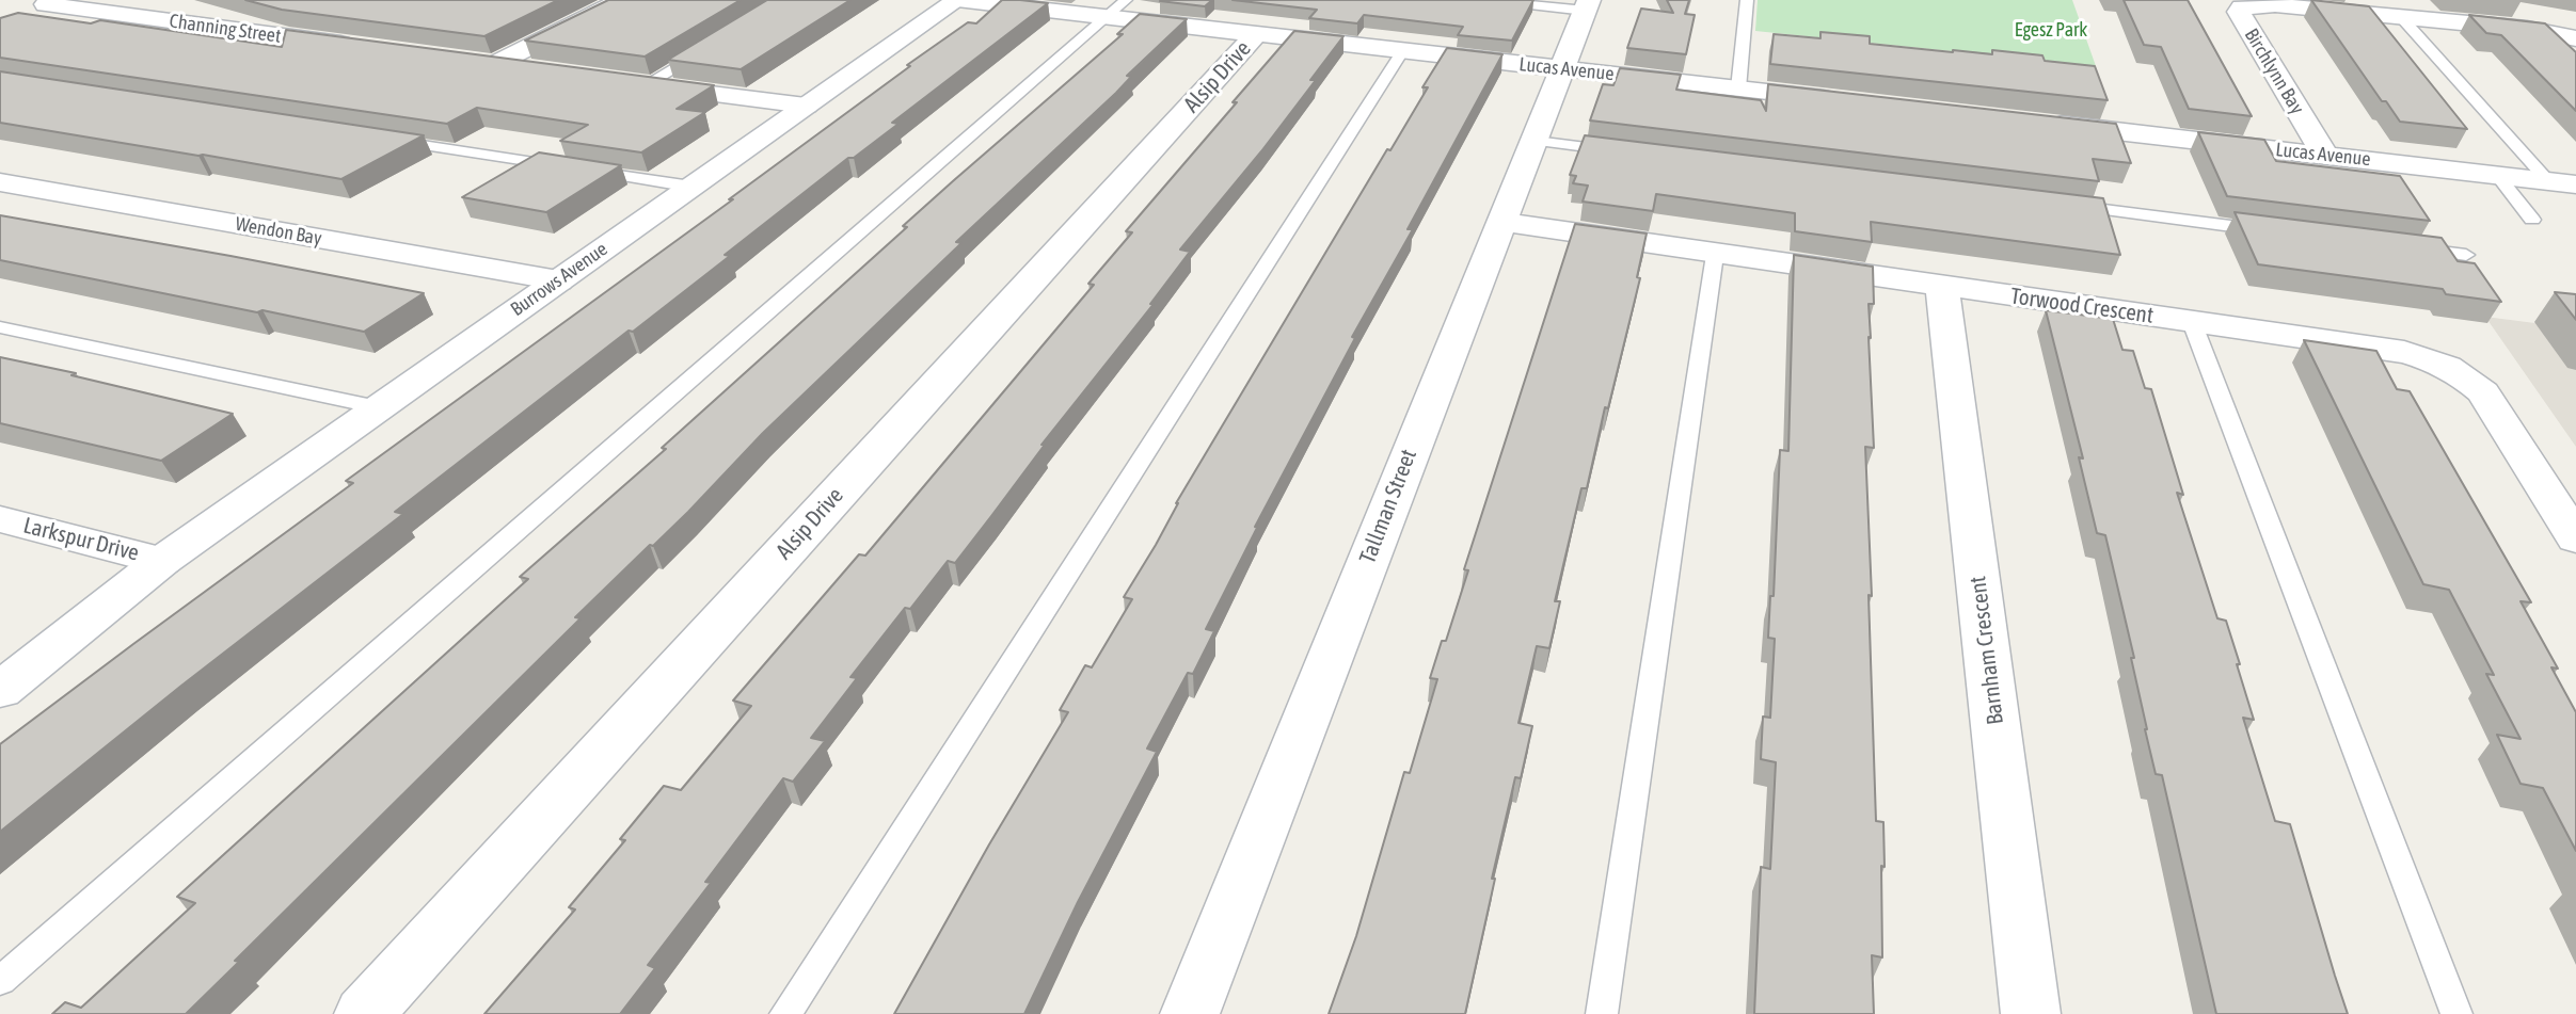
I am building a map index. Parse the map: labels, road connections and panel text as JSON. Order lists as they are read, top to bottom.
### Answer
{
  "streets": {
    "street": [
      "Channing Street",
      "Lucas Avenue",
      "Birchlynn Bay",
      "Alsip Drive",
      "Wendon Bay",
      "Burrows Avenue",
      "Torwood Crescent",
      "Tallman Street",
      "Larkspur Drive",
      "Barnham Crescent"
    ]
  },
  "crossings": [
    ["Lucas Avenue", "Birchlynn Bay"],
    ["Lucas Avenue", "Alsip Drive"],
    ["Lucas Avenue", "Burrows Avenue"],
    ["Lucas Avenue", "Tallman Street"],
    ["Wendon Bay", "Burrows Avenue"],
    ["Burrows Avenue", "Larkspur Drive"],
    ["Torwood Crescent", "Tallman Street"],
    ["Torwood Crescent", "Barnham Crescent"]
  ],
  "parks": ["Egesz Park"]
}
